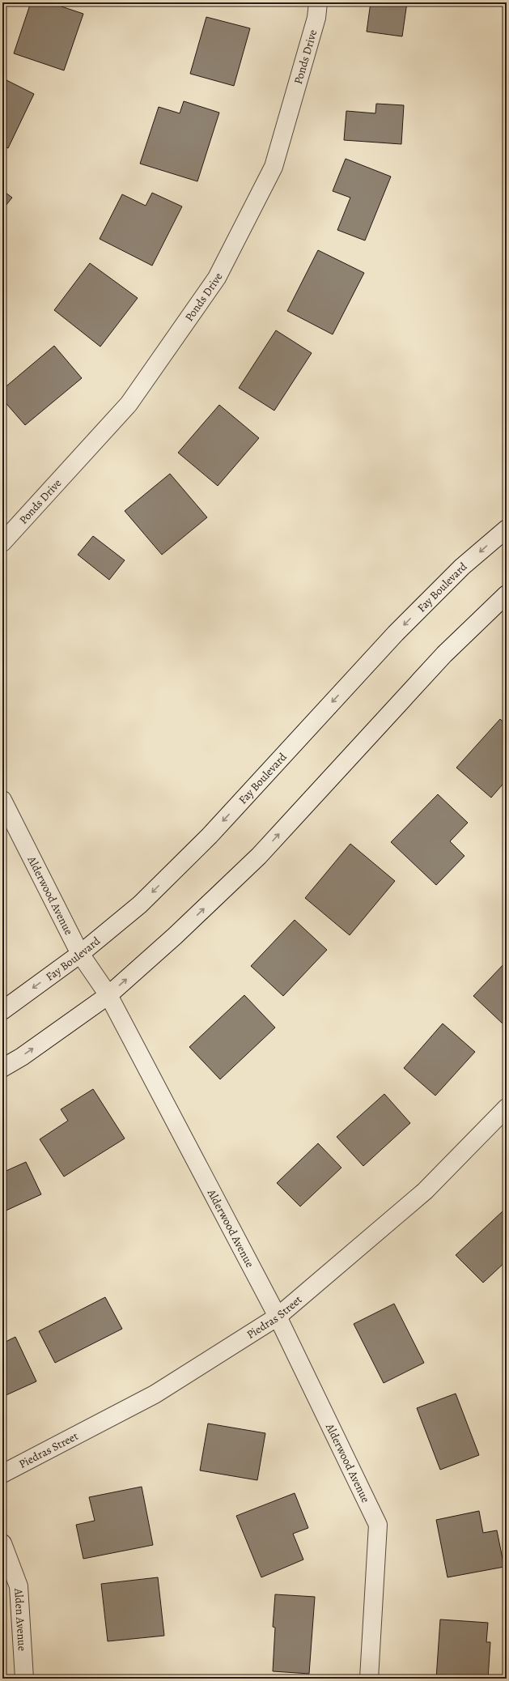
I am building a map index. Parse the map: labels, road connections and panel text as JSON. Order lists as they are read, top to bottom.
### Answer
{
  "streets": {
    "street": [
      "Ponds Drive",
      "Fay Boulevard",
      "Alderwood Avenue",
      "Piedras Street",
      "Alden Avenue"
    ]
  },
  "crossings": [
    ["Fay Boulevard", "Alderwood Avenue"],
    ["Alderwood Avenue", "Piedras Street"]
  ]
}
